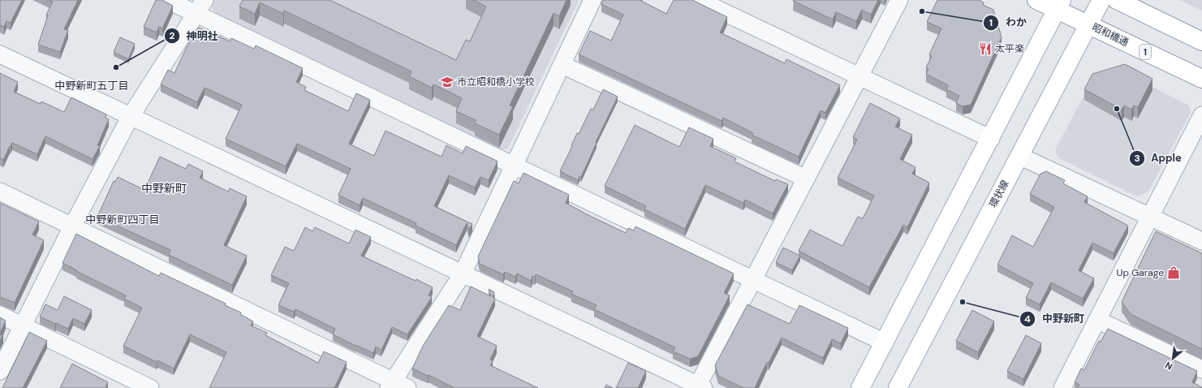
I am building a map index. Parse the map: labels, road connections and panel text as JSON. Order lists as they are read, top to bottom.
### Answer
{
  "streets": {
    "main road": ["昭和橋通", "1", "環状線"]
  },
  "crossings": [
    ["昭和橋通", "環状線"]
  ],
  "districts": ["中野新町五丁目", "中野新町", "中野新町四丁目"],
  "places": {
    "other": [
      "わか",
      "神明社",
      "Apple",
      "中野新町"
    ],
    "restaurant": ["太平楽"],
    "school or university": ["市立昭和橋小学校"],
    "shop": ["Up Garage"]
  },
  "north": "bottom left"
}
